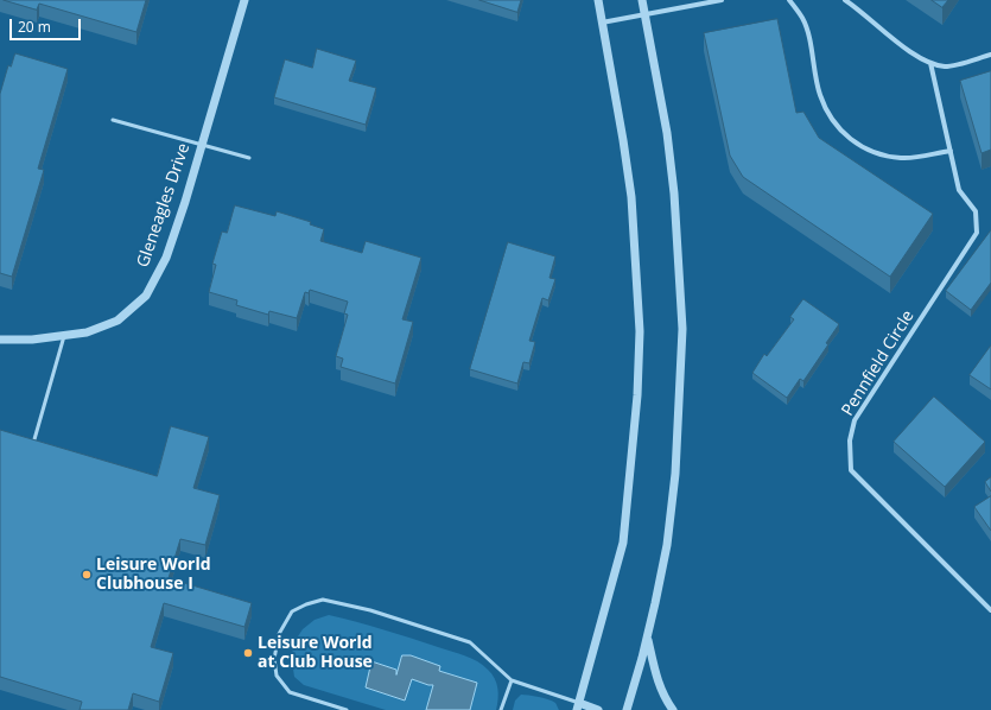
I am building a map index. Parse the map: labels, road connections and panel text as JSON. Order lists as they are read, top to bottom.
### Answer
{
  "streets": {
    "street": ["Gleneagles Drive", "Pennfield Circle"]
  },
  "places": ["Leisure World Clubhouse I", "Leisure World at Club House"],
  "scale_bar": "20 m"
}
